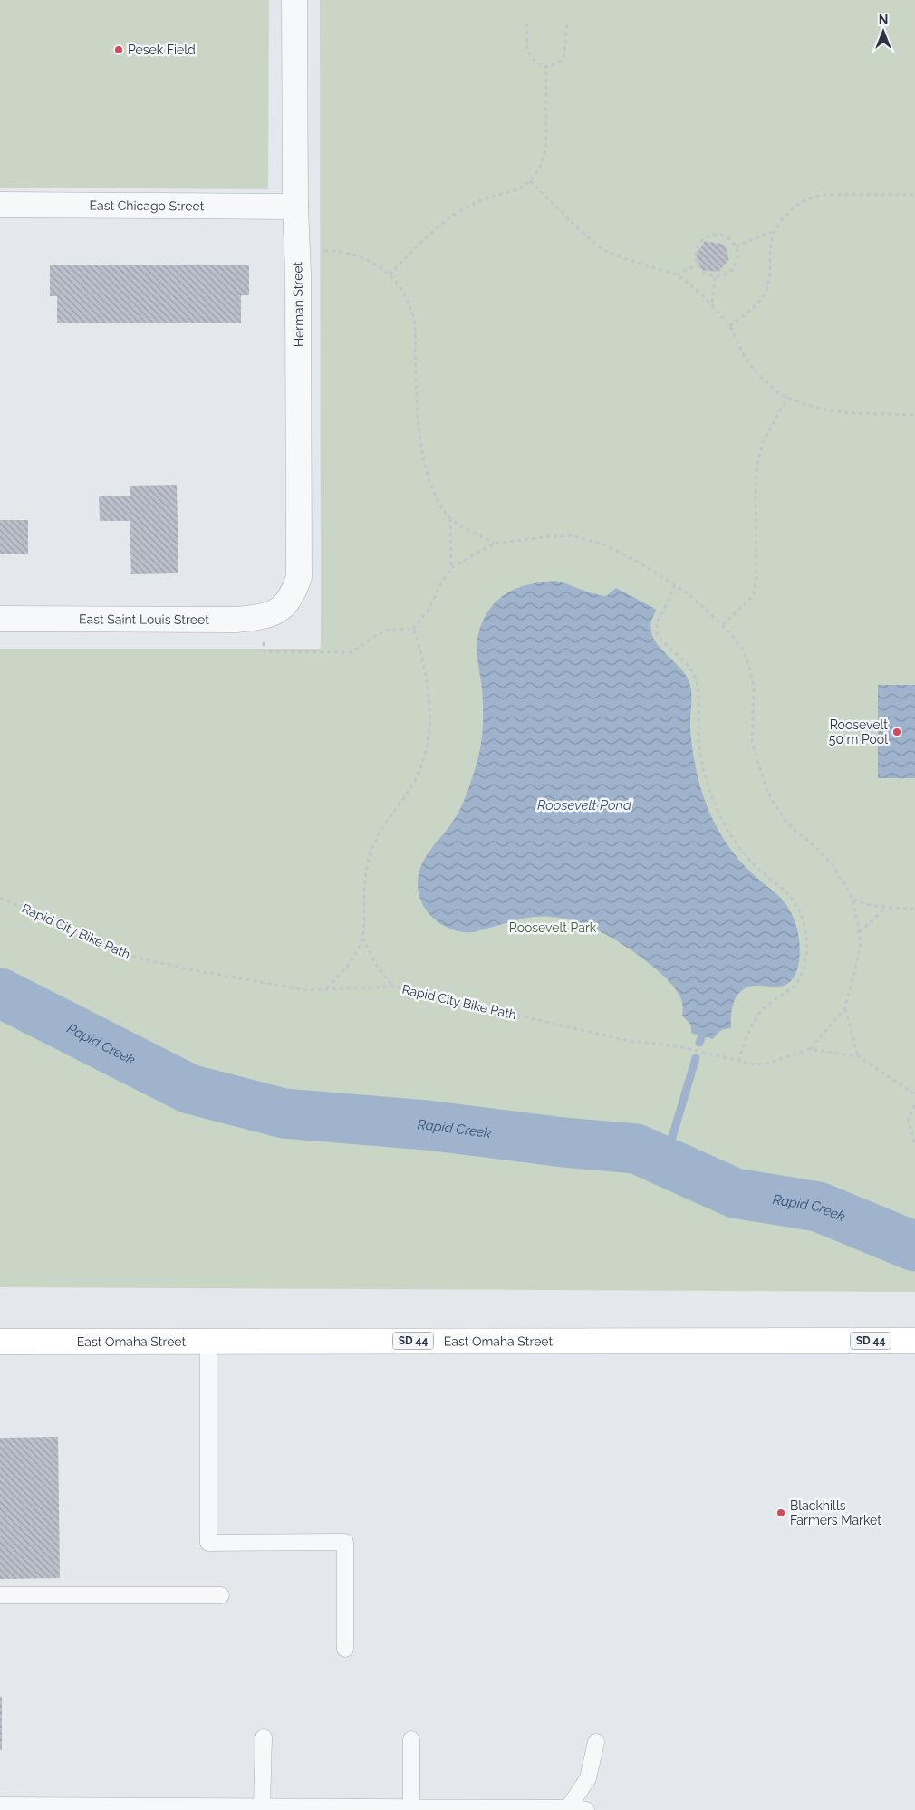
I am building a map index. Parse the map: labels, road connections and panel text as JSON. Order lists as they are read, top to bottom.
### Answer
{
  "streets": {
    "main road": ["East Omaha Street", "SD 44"],
    "street": ["East Chicago Street", "Herman Street", "East Saint Louis Street"],
    "path": ["Rapid City Bike Path"]
  },
  "crossings": [
    ["East Chicago Street", "Herman Street"],
    ["Herman Street", "East Saint Louis Street"]
  ],
  "water": ["Roosevelt Pond", "Rapid Creek"],
  "parks": ["Roosevelt Park"],
  "places": ["Pesek Field", "Roosevelt 50 m Pool", "Blackhills Farmers Market"],
  "north": "top"
}
